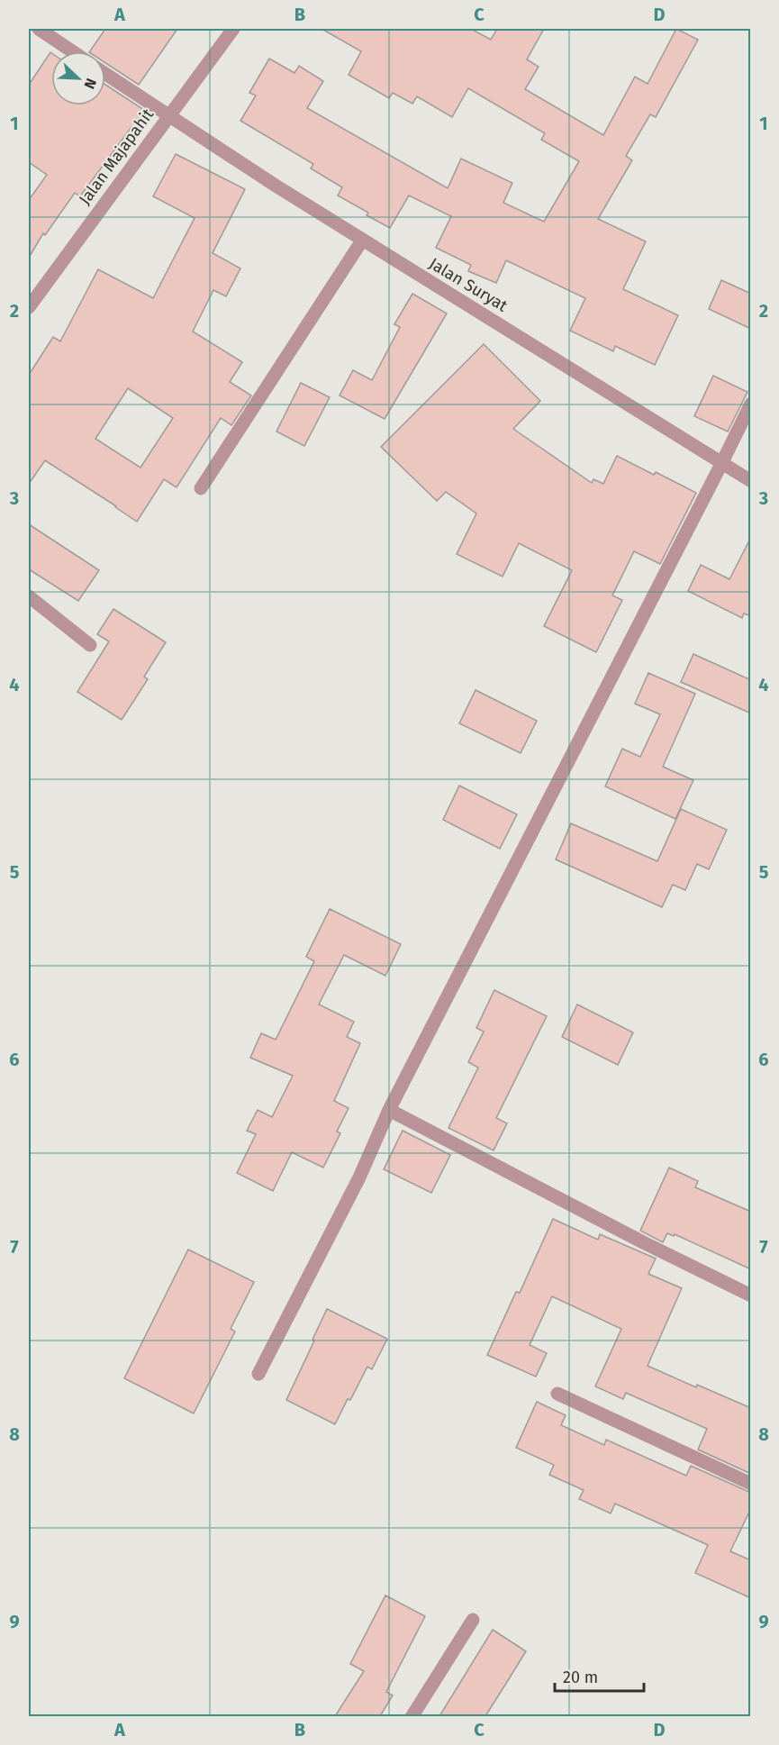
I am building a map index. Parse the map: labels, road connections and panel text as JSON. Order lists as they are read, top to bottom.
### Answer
{
  "streets": {
    "street": ["Jalan Majapahit", "Jalan Suryat"]
  },
  "crossings": [
    ["Jalan Majapahit", "Jalan Suryat"]
  ],
  "scale_bar": "20 m",
  "north": "bottom right",
  "grid": {
    "columns": [
      "A",
      "B",
      "C",
      "D"
    ],
    "rows": [
      "1",
      "2",
      "3",
      "4",
      "5",
      "6",
      "7",
      "8",
      "9"
    ]
  }
}
